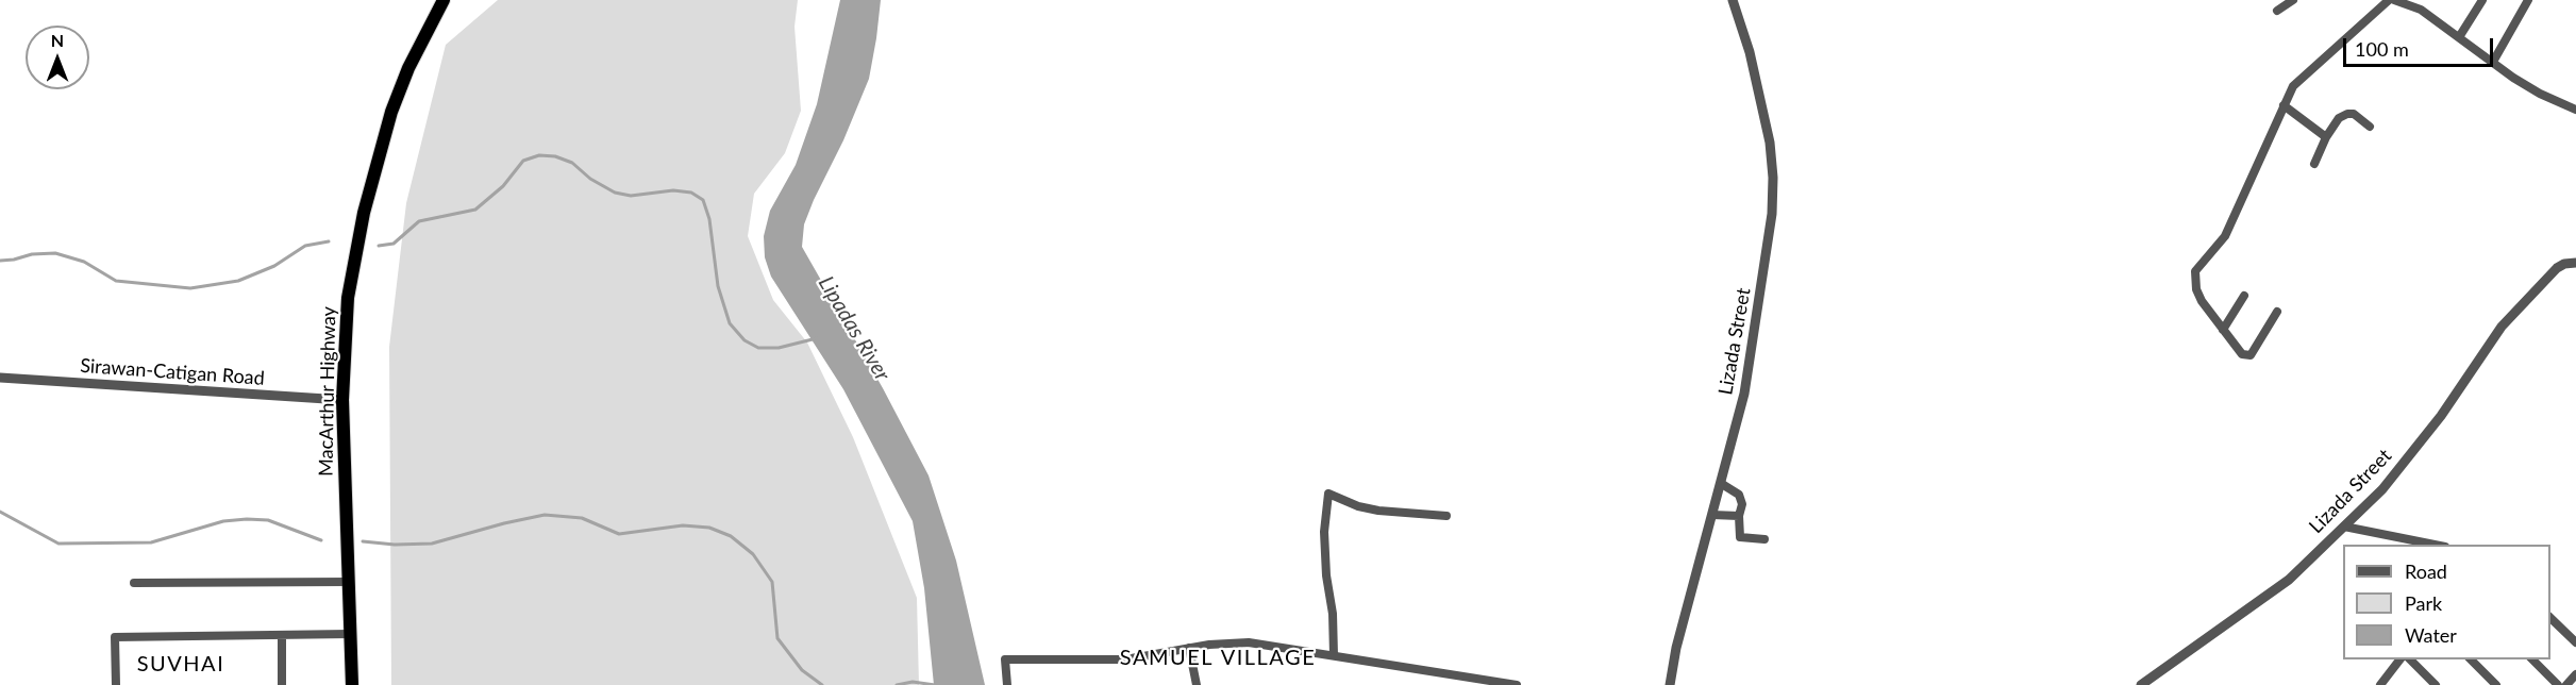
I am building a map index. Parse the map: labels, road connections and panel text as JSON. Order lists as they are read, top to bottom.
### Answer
{
  "streets": {
    "highway": ["MacArthur Highway"],
    "street": ["Lizada Street", "Sirawan-Catigan Road"]
  },
  "crossings": [
    ["Sirawan-Catigan Road", "MacArthur Highway"]
  ],
  "districts": ["SAMUEL VILLAGE", "SUVHAI"],
  "water": ["Lipadas River"],
  "legend": ["Road", "Park", "Water"],
  "scale_bar": "100 m",
  "north": "top"
}
